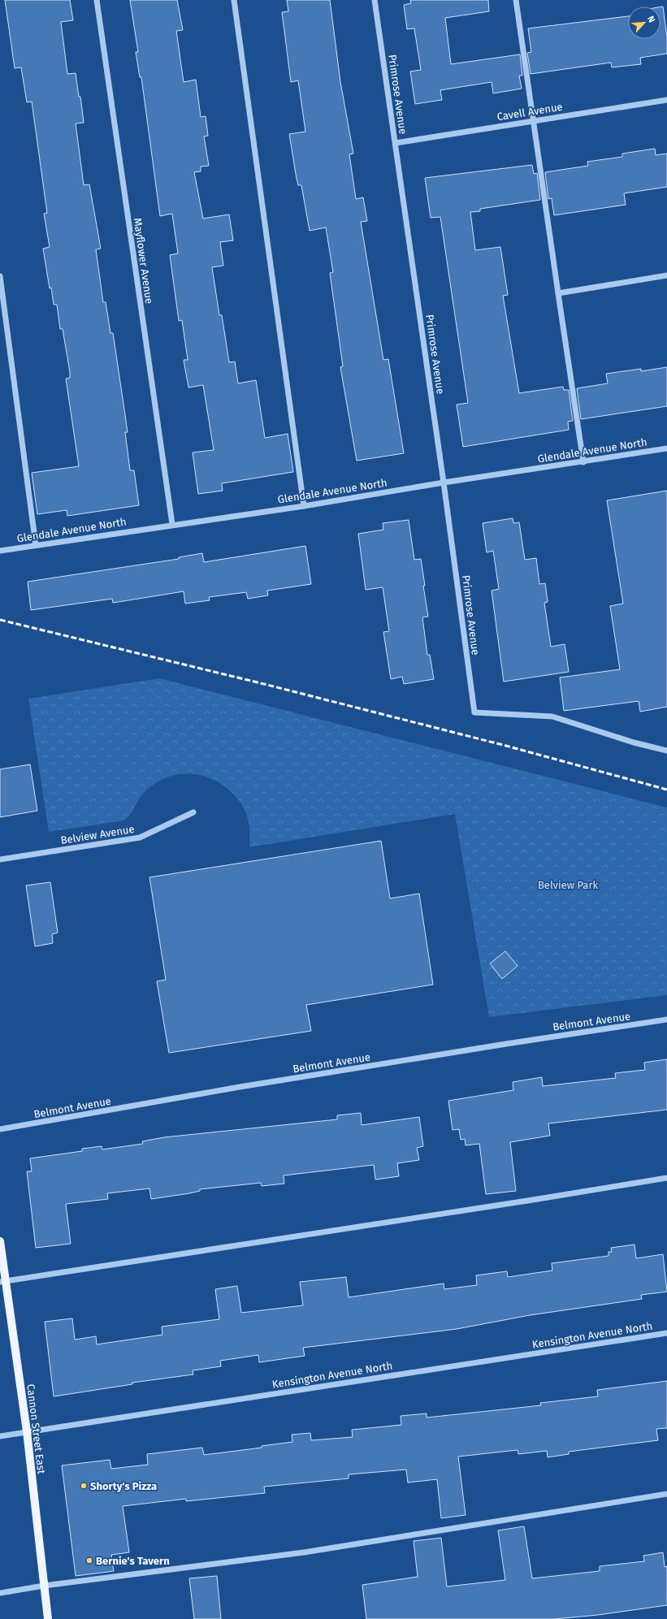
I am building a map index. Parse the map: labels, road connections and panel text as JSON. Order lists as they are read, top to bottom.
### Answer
{
  "streets": {
    "main road": ["Cannon Street East"],
    "street": [
      "Primrose Avenue",
      "Cavell Avenue",
      "Mayflower Avenue",
      "Glendale Avenue North",
      "Belview Avenue",
      "Belmont Avenue",
      "Kensington Avenue North"
    ]
  },
  "crossings": [
    ["Primrose Avenue", "Cavell Avenue"],
    ["Primrose Avenue", "Glendale Avenue North"],
    ["Mayflower Avenue", "Glendale Avenue North"],
    ["Kensington Avenue North", "Cannon Street East"]
  ],
  "parks": ["Belview Park"],
  "places": ["Shorty's Pizza", "Bernie's Tavern"],
  "north": "top right"
}
